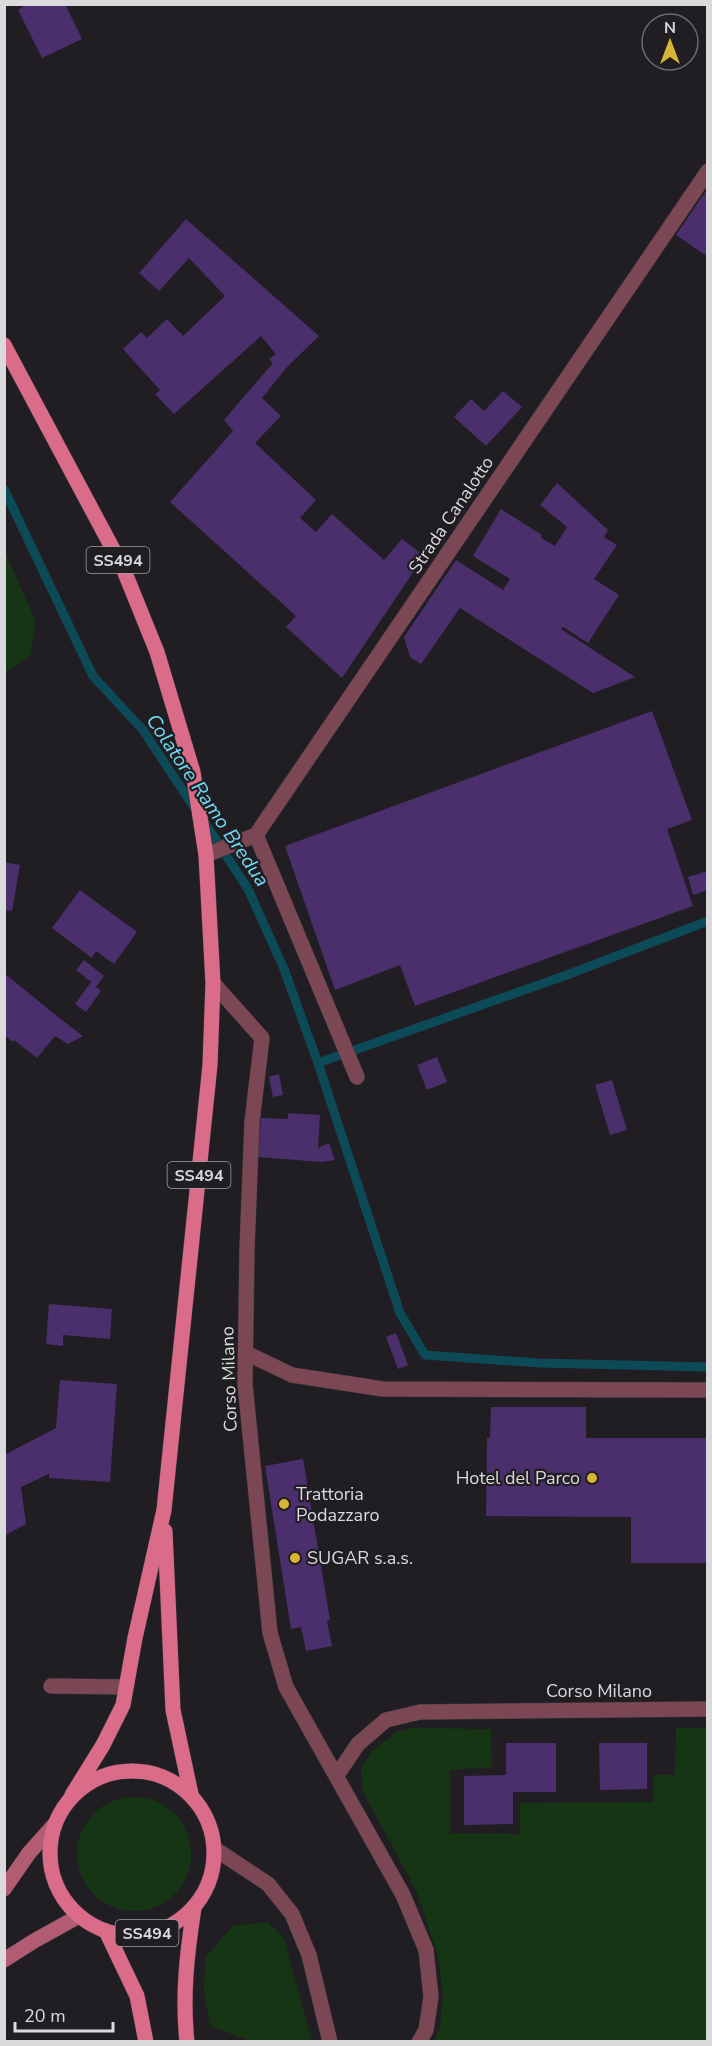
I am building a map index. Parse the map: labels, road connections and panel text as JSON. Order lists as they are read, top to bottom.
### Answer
{
  "streets": {
    "main road": ["SS494"],
    "street": ["Strada Canalotto", "Corso Milano"]
  },
  "crossings": [
    ["SS494", "Corso Milano"]
  ],
  "water": ["Colatore Ramo Bredua"],
  "places": ["Hotel del Parco", "Trattoria Podazzaro", "SUGAR s.a.s."],
  "scale_bar": "20 m",
  "north": "top"
}
